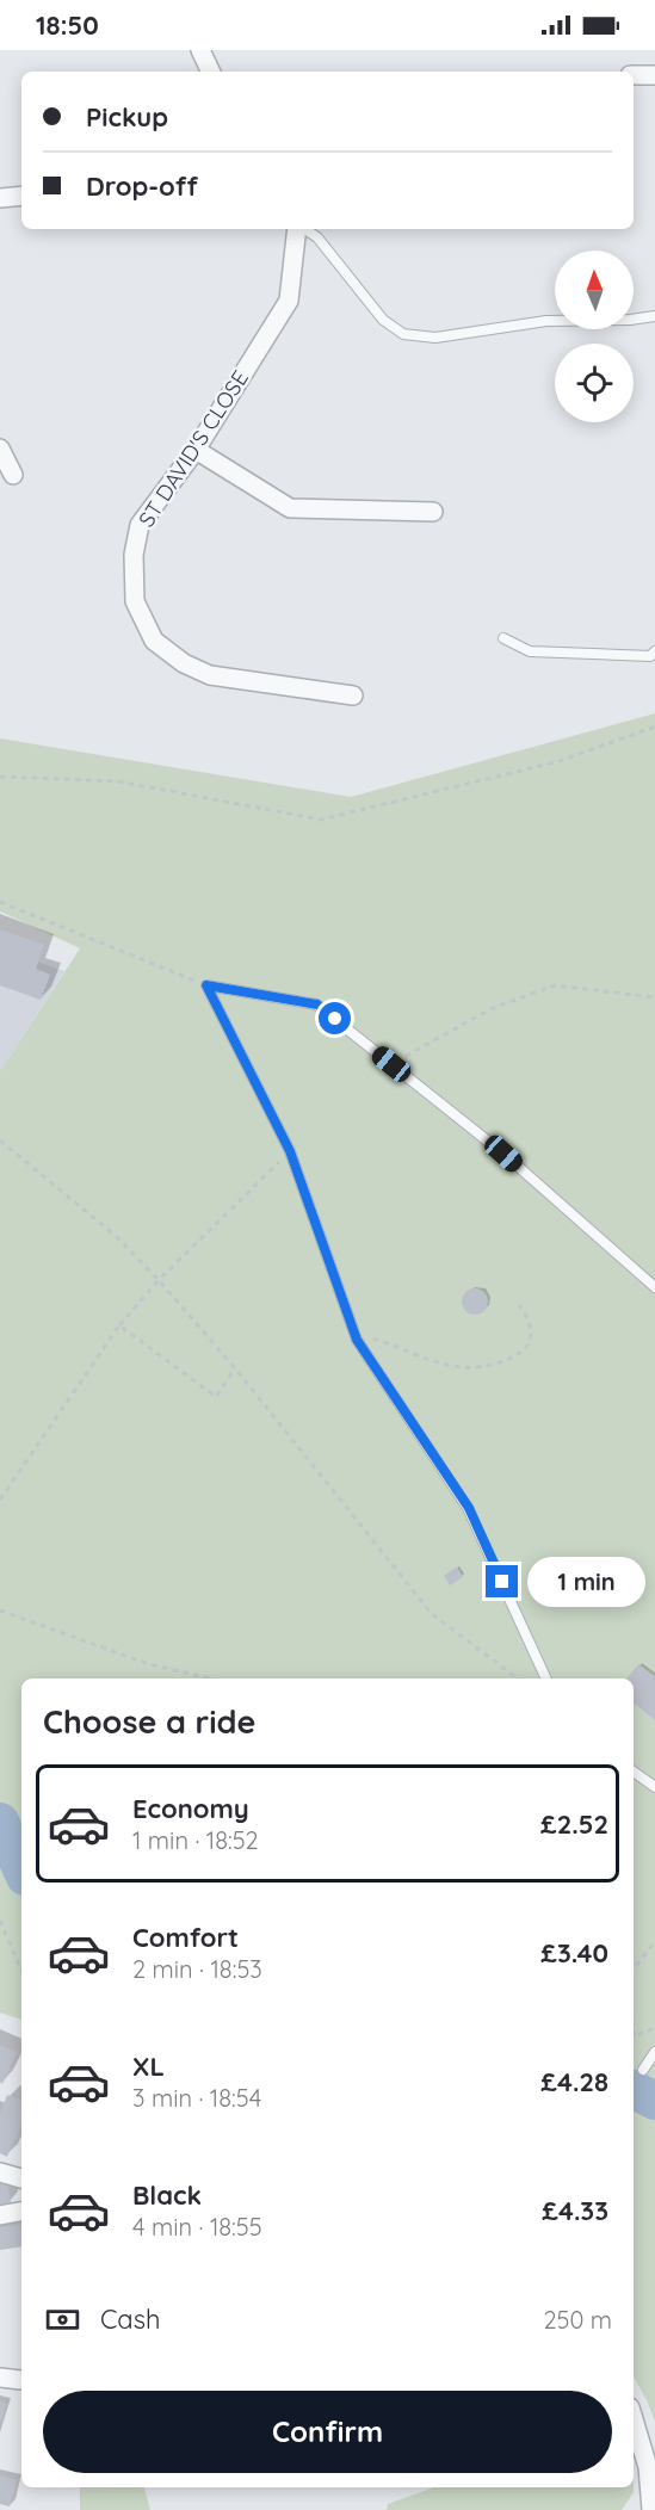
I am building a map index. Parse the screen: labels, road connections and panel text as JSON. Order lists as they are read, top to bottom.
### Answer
{
  "streets": {
    "street": ["ST DAVID'S CLOSE"]
  },
  "north": "top",
  "page": {
    "status": "18:50",
    "banner": ["Pickup", "Drop-off"],
    "bubble": "1 min",
    "heading": "Choose a ride",
    "list": [
      {
        "name": "Economy",
        "note": "1 min · 18:52",
        "value": "£2.52"
      },
      {
        "name": "Comfort",
        "note": "2 min · 18:53",
        "value": "£3.40"
      },
      {
        "name": "XL",
        "note": "3 min · 18:54",
        "value": "£4.28"
      },
      {
        "name": "Black",
        "note": "4 min · 18:55",
        "value": "£4.33"
      }
    ],
    "pay": ["Cash", "250 m"],
    "buttons": "Confirm"
  }
}
